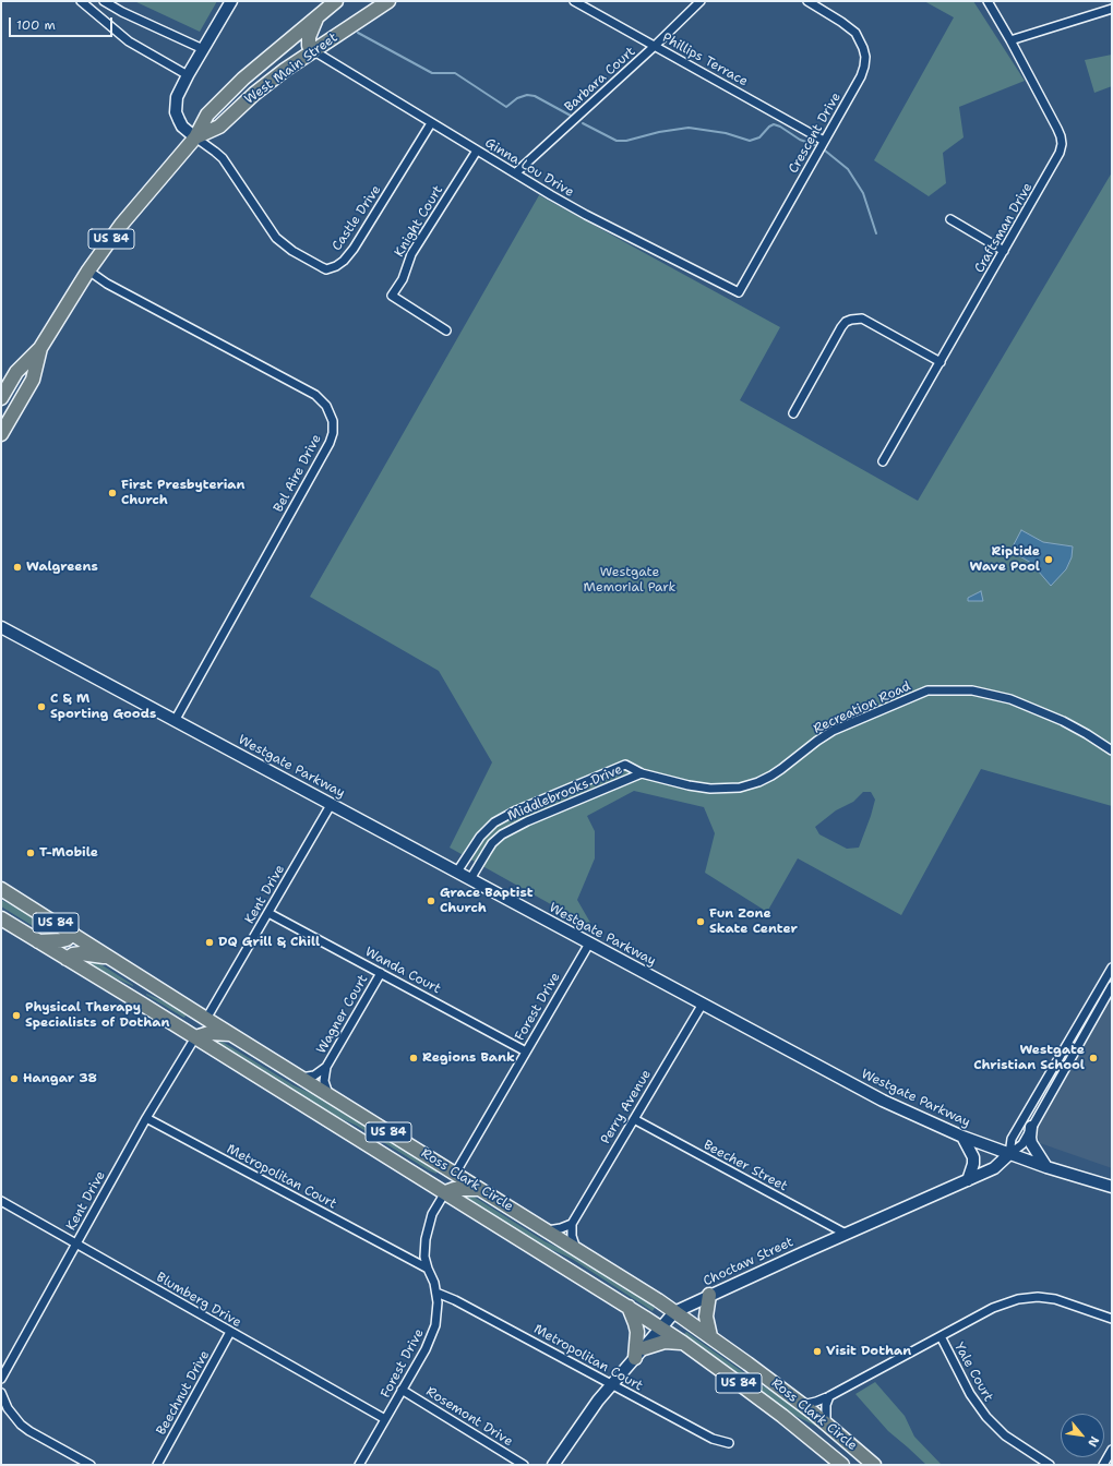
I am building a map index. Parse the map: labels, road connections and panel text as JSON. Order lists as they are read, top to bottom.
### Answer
{
  "streets": {
    "highway": ["West Main Street", "US 84", "Ross Clark Circle"],
    "main road": ["Westgate Parkway", "Choctaw Street"],
    "street": [
      "Phillips Terrace",
      "Barbara Court",
      "Crescent Drive",
      "Ginna Lou Drive",
      "Castle Drive",
      "Knight Court",
      "Craftsman Drive",
      "Bel Aire Drive",
      "Recreation Road",
      "Middlebrooks Drive",
      "Kent Drive",
      "Wanda Court",
      "Forest Drive",
      "Wagner Court",
      "Perry Avenue",
      "Beecher Street",
      "Metropolitan Court",
      "Blumberg Drive",
      "Yale Court",
      "Beechnut Drive",
      "Rosemont Drive"
    ]
  },
  "crossings": [
    ["Phillips Terrace", "Barbara Court"],
    ["Phillips Terrace", "Crescent Drive"],
    ["West Main Street", "Ginna Lou Drive"],
    ["West Main Street", "Castle Drive"],
    ["West Main Street", "Bel Aire Drive"],
    ["Barbara Court", "Ginna Lou Drive"],
    ["Crescent Drive", "Ginna Lou Drive"],
    ["Ginna Lou Drive", "Castle Drive"],
    ["Ginna Lou Drive", "Knight Court"],
    ["Bel Aire Drive", "Westgate Parkway"],
    ["Recreation Road", "Middlebrooks Drive"],
    ["Westgate Parkway", "Middlebrooks Drive"],
    ["Westgate Parkway", "Kent Drive"],
    ["Westgate Parkway", "Forest Drive"],
    ["Westgate Parkway", "Perry Avenue"],
    ["Westgate Parkway", "Choctaw Street"],
    ["Kent Drive", "Wanda Court"],
    ["Kent Drive", "Metropolitan Court"],
    ["Kent Drive", "Ross Clark Circle"],
    ["Kent Drive", "Blumberg Drive"],
    ["Wanda Court", "Forest Drive"],
    ["Wanda Court", "Wagner Court"],
    ["Forest Drive", "Metropolitan Court"],
    ["Forest Drive", "Ross Clark Circle"],
    ["Forest Drive", "Blumberg Drive"],
    ["Forest Drive", "Rosemont Drive"],
    ["Wagner Court", "Ross Clark Circle"],
    ["Perry Avenue", "Beecher Street"],
    ["Beecher Street", "Choctaw Street"],
    ["Metropolitan Court", "Choctaw Street"],
    ["Ross Clark Circle", "Choctaw Street"],
    ["Blumberg Drive", "Beechnut Drive"]
  ],
  "parks": ["Westgate Memorial Park"],
  "places": [
    "First Presbyterian Church",
    "Riptide Wave Pool",
    "Walgreens",
    "C & M Sporting Goods",
    "T-Mobile",
    "Grace Baptist Church",
    "Fun Zone Skate Center",
    "DQ Grill & Chill",
    "Physical Therapy Specialists of Dothan",
    "Regions Bank",
    "Westgate Christian School",
    "Hangar 38",
    "Visit Dothan"
  ],
  "scale_bar": "100 m",
  "north": "bottom right"
}
